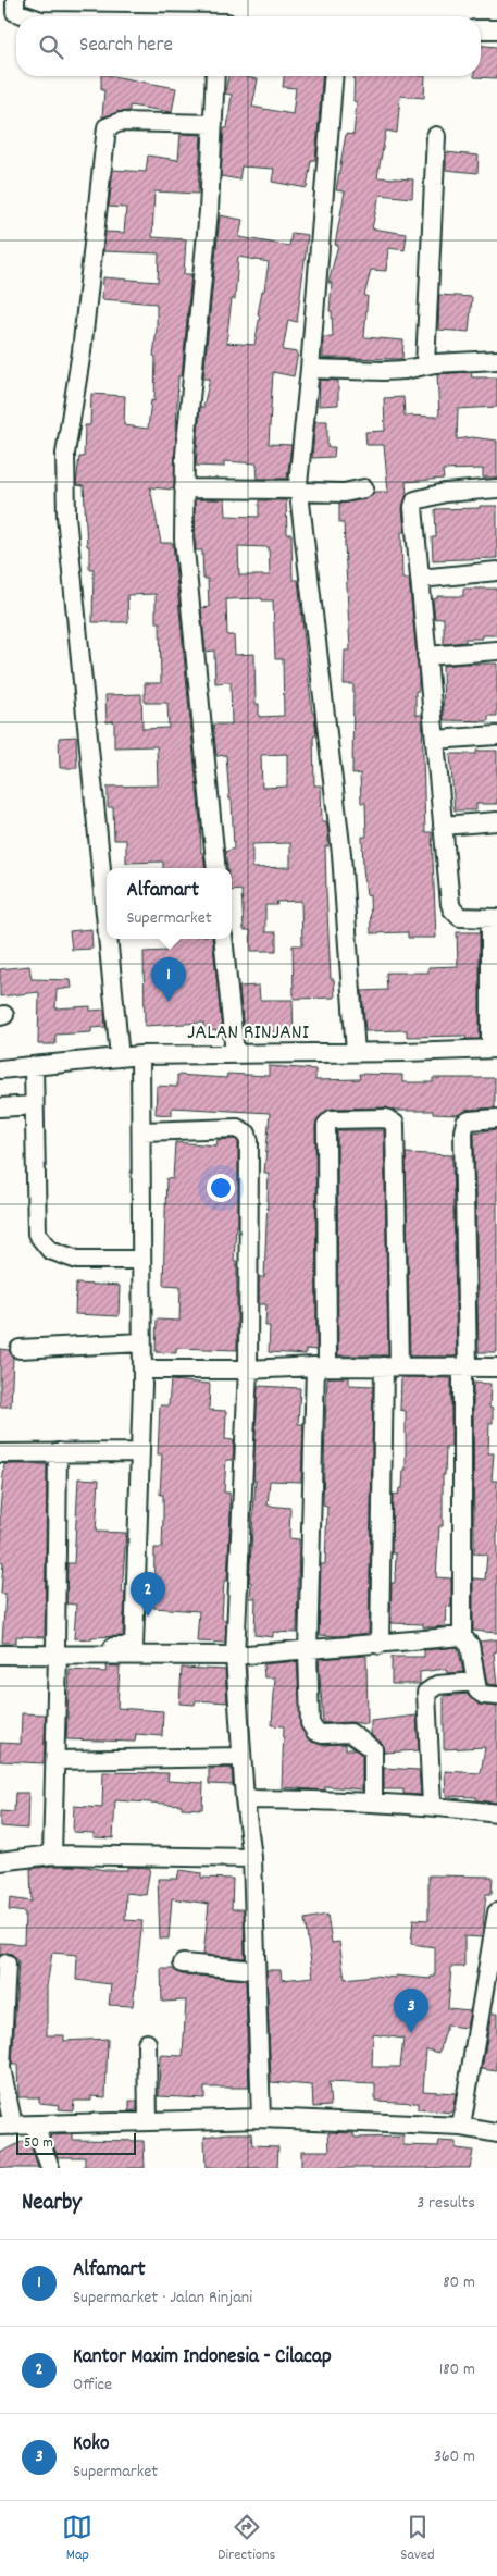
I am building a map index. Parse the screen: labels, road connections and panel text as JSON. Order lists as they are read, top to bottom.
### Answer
{
  "streets": {
    "street": ["JALAN RINJANI"]
  },
  "scale_bar": "50 m",
  "page": {
    "search": "Search here",
    "popup": ["Alfamart", "Supermarket"],
    "pins": ["1", "2", "3"],
    "scale": "50 m",
    "heading": ["Nearby", "3 results"],
    "list": [
      {
        "mark": "1",
        "name": "Alfamart",
        "note": "Supermarket · Jalan Rinjani",
        "value": "80 m"
      },
      {
        "mark": "2",
        "name": "Kantor Maxim Indonesia - Cilacap",
        "note": "Office",
        "value": "180 m"
      },
      {
        "mark": "3",
        "name": "Koko",
        "note": "Supermarket",
        "value": "360 m"
      }
    ],
    "nav": ["Map", "Directions", "Saved"]
  }
}
